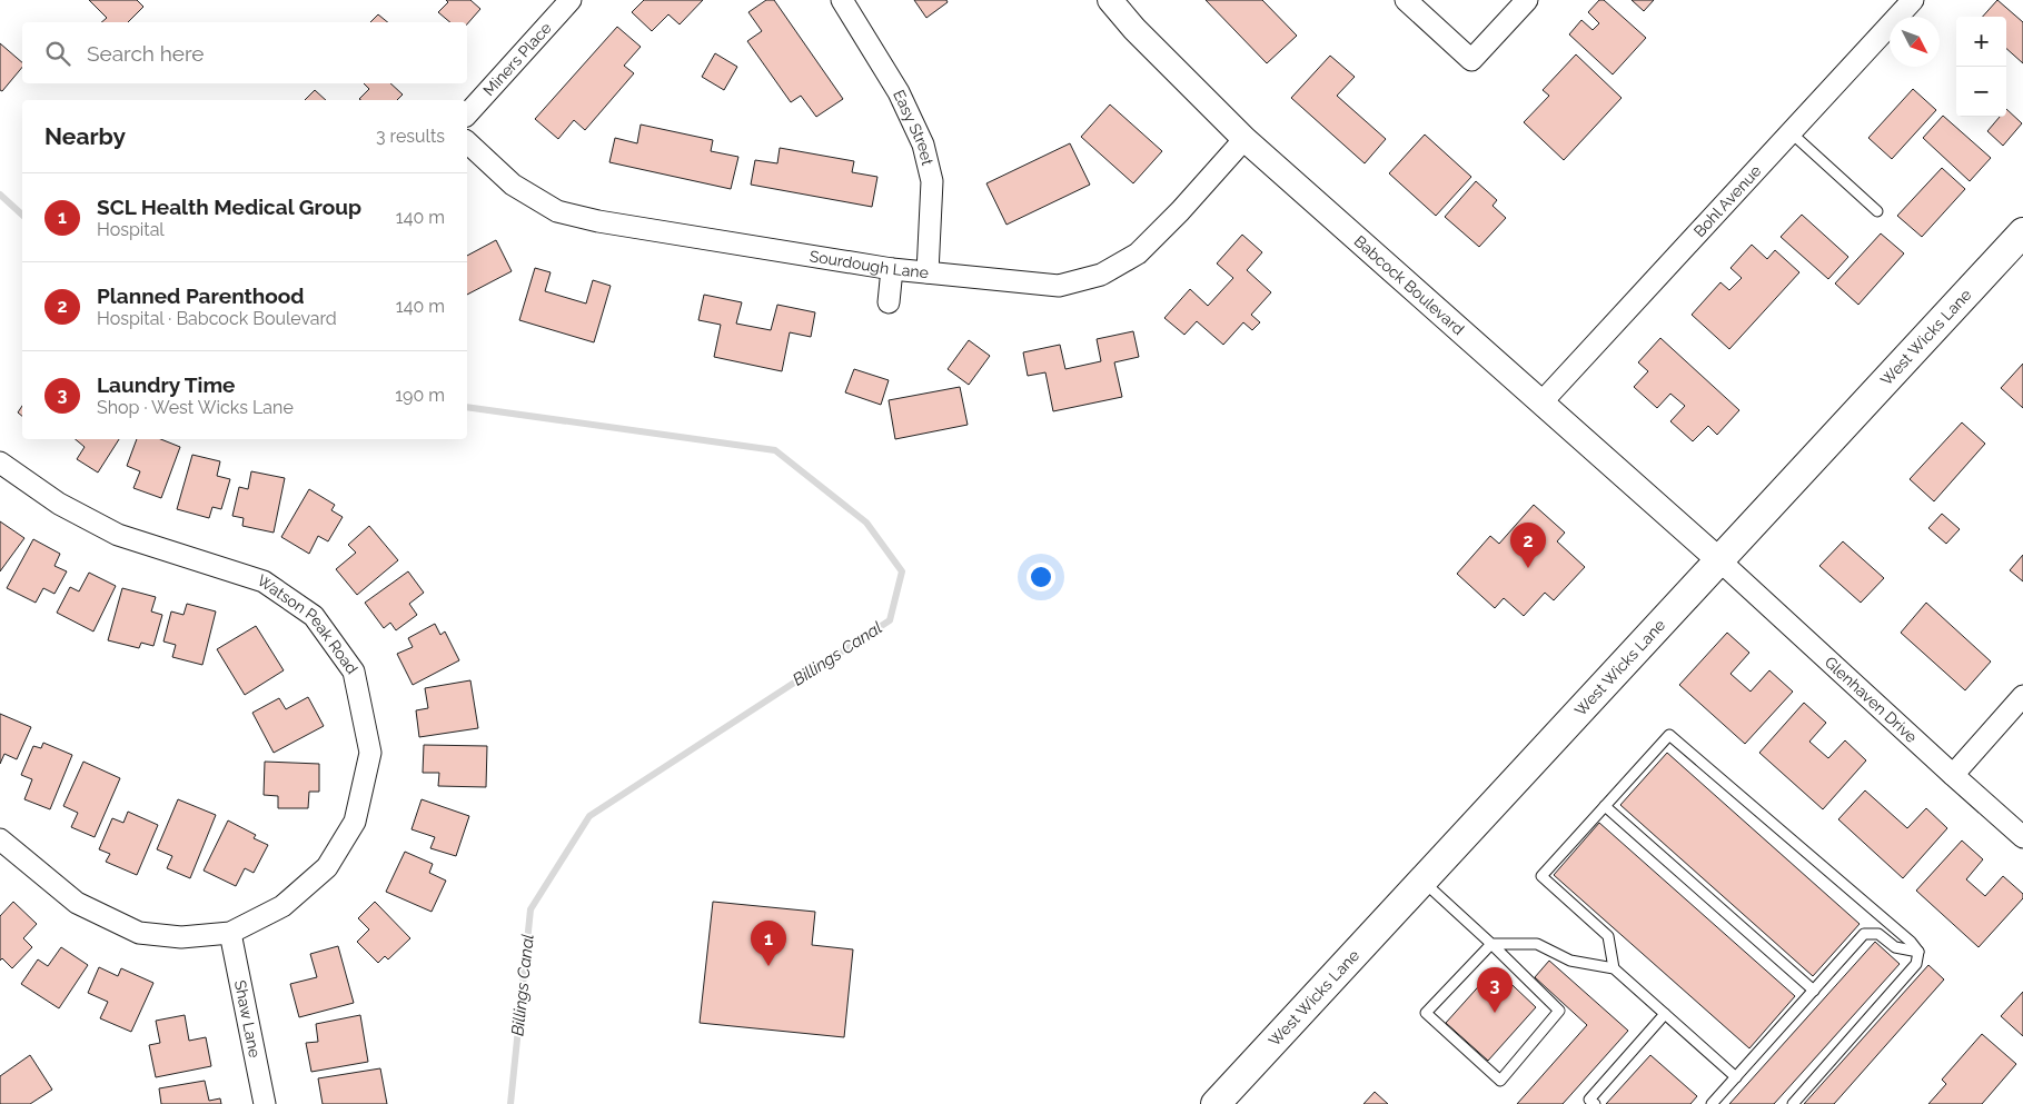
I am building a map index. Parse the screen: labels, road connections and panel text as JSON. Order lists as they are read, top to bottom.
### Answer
{
  "streets": {
    "main road": ["West Wicks Lane"],
    "street": [
      "Miners Place",
      "Easy Street",
      "Bohl Avenue",
      "Sourdough Lane",
      "Babcock Boulevard",
      "Watson Peak Road",
      "Glenhaven Drive",
      "Shaw Lane"
    ]
  },
  "crossings": [
    ["Easy Street", "Sourdough Lane"],
    ["Bohl Avenue", "Babcock Boulevard"],
    ["Sourdough Lane", "Babcock Boulevard"],
    ["Babcock Boulevard", "West Wicks Lane"],
    ["Babcock Boulevard", "Glenhaven Drive"],
    ["West Wicks Lane", "Glenhaven Drive"],
    ["Watson Peak Road", "Shaw Lane"]
  ],
  "water": ["Billings Canal"],
  "north": "bottom right",
  "page": {
    "map_buttons": ["+", "−"],
    "search": "Search here",
    "heading": ["Nearby", "3 results"],
    "list": [
      {
        "mark": "1",
        "name": "SCL Health Medical Group",
        "note": "Hospital",
        "value": "140 m"
      },
      {
        "mark": "2",
        "name": "Planned Parenthood",
        "note": "Hospital · Babcock Boulevard",
        "value": "140 m"
      },
      {
        "mark": "3",
        "name": "Laundry Time",
        "note": "Shop · West Wicks Lane",
        "value": "190 m"
      }
    ],
    "pins": ["2", "1", "3"]
  }
}
